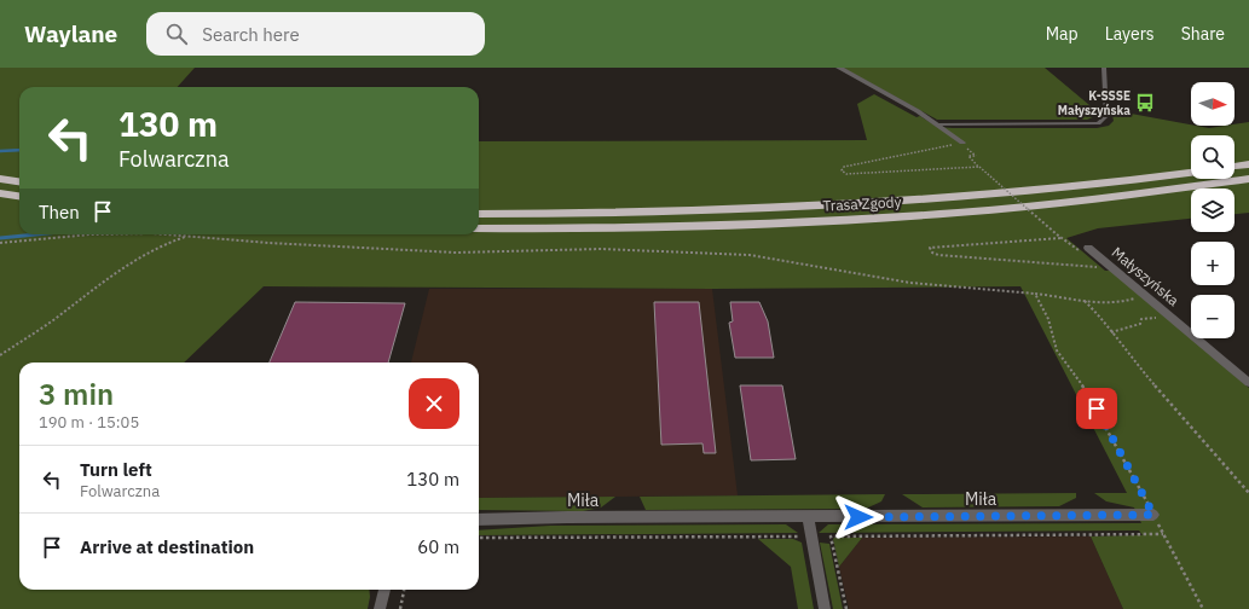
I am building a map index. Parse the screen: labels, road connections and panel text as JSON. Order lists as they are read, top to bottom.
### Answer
{
  "streets": {
    "highway": ["Trasa Zgody"],
    "street": ["Małyszyńska", "Miła"]
  },
  "places": {
    "bus stop": ["K-SSSE Małyszyńska"]
  },
  "north": "right",
  "page": {
    "header": "Waylane",
    "search": "Search here",
    "nav": ["Map", "Layers", "Share"],
    "map_buttons": ["+", "−"],
    "turn": ["130 m", "Folwarczna"],
    "then": "Then",
    "heading": ["3 min", "190 m · 15:05"],
    "list": [
      {
        "name": "Turn left",
        "note": "Folwarczna",
        "value": "130 m"
      },
      {
        "name": "Arrive at destination",
        "value": "60 m"
      }
    ]
  }
}
